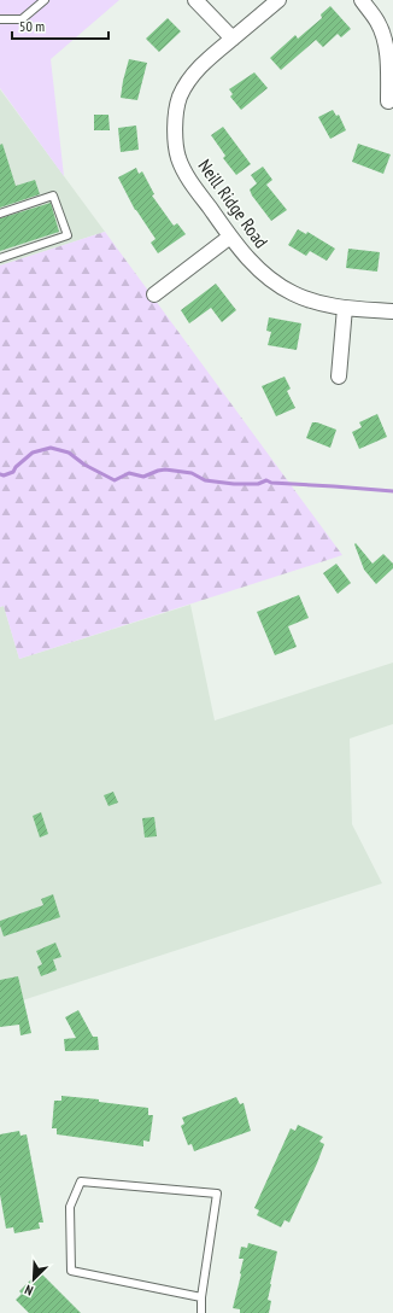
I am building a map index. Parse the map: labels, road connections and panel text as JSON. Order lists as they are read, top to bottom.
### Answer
{
  "streets": {
    "street": ["Neill Ridge Road"]
  },
  "scale_bar": "50 m",
  "north": "bottom left"
}
